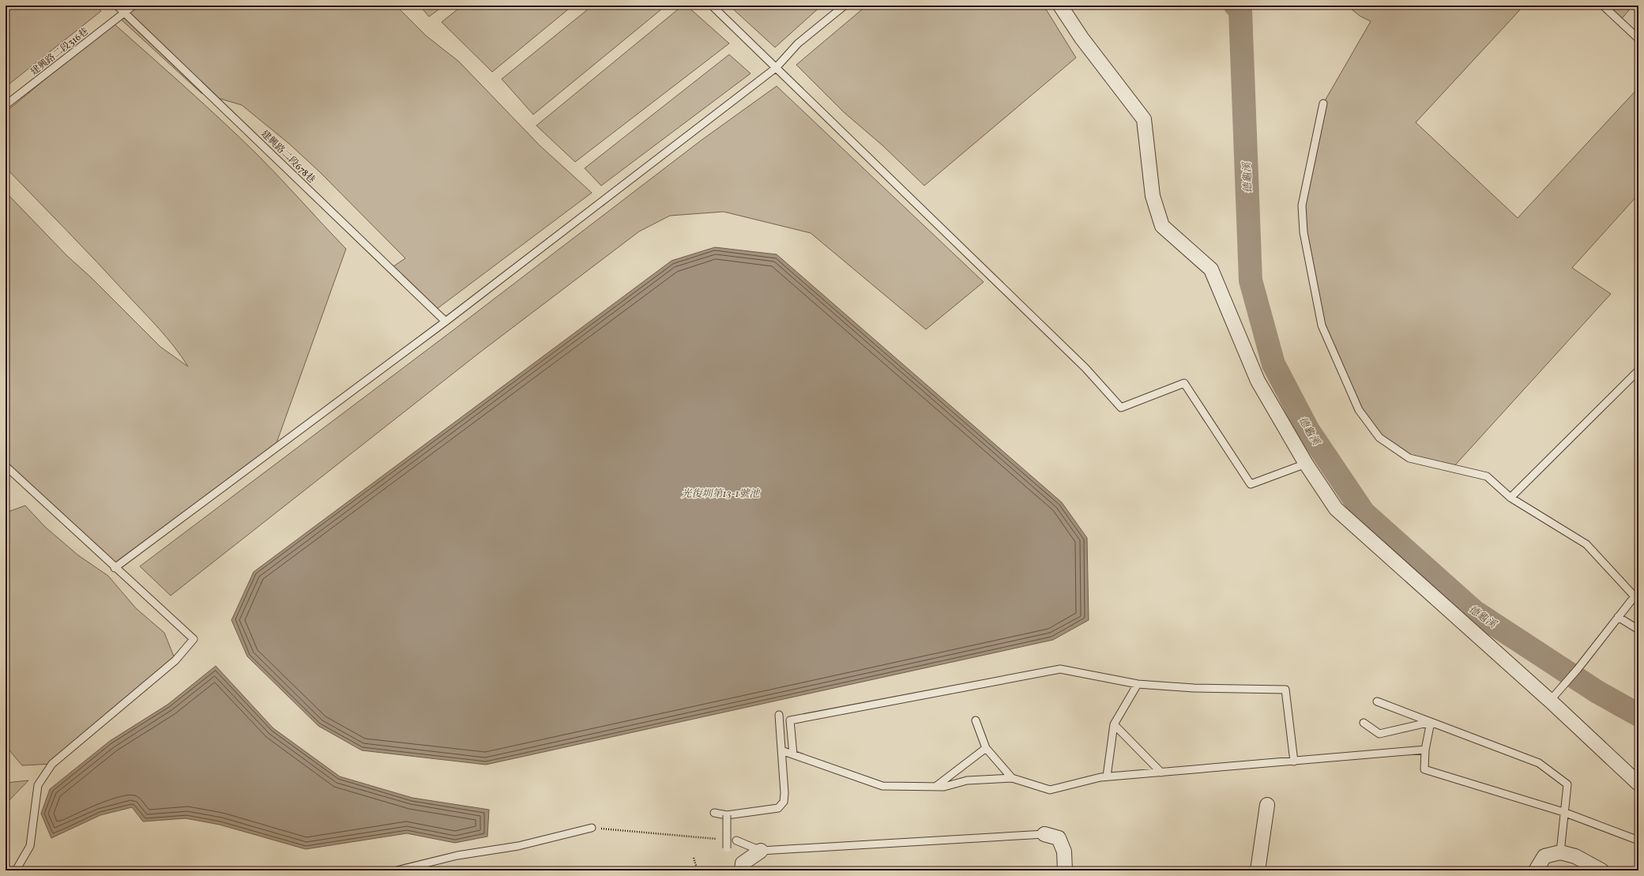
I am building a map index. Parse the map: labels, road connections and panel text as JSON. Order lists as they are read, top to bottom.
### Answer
{
  "streets": {
    "lane": ["建興路二段316巷", "建興路二段678巷"]
  },
  "crossings": [
    ["建興路二段316巷", "建興路二段678巷"]
  ],
  "water": ["德龜溪", "光復圳第13-1號池"]
}
